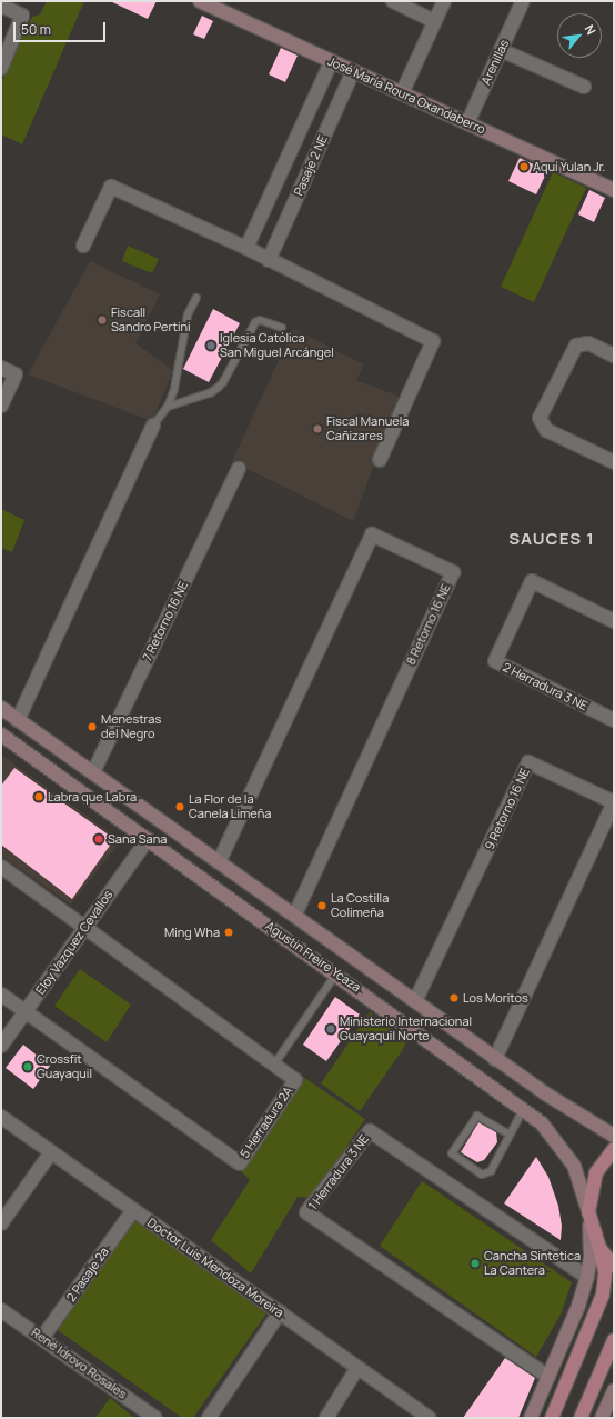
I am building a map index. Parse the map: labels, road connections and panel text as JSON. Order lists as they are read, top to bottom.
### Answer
{
  "streets": {
    "main road": ["José María Roura Oxandaberro", "Agustín Freire Ycaza"],
    "street": [
      "Arenillas",
      "Pasaje 2 NE",
      "7 Retorno 16 NE",
      "8 Retorno 16 NE",
      "2 Herradura 3 NE",
      "9 Retorno 16 NE",
      "Eloy Vazquez Cevallos",
      "5 Herradura 2A",
      "1 Herradura 3 NE",
      "Doctor Luis Mendoza Moreira",
      "2 Pasaje 2a",
      "René Idrovo Rosales"
    ]
  },
  "crossings": [
    ["Arenillas", "José María Roura Oxandaberro"],
    ["José María Roura Oxandaberro", "Pasaje 2 NE"],
    ["7 Retorno 16 NE", "Agustín Freire Ycaza"],
    ["8 Retorno 16 NE", "Agustín Freire Ycaza"],
    ["9 Retorno 16 NE", "Agustín Freire Ycaza"],
    ["Eloy Vazquez Cevallos", "Agustín Freire Ycaza"],
    ["Eloy Vazquez Cevallos", "5 Herradura 2A"],
    ["Doctor Luis Mendoza Moreira", "2 Pasaje 2a"],
    ["2 Pasaje 2a", "René Idrovo Rosales"]
  ],
  "districts": ["SAUCES 1"],
  "places": [
    "Aquí Yulan Jr.",
    "Fiscall Sandro Pertini",
    "Iglesia Católica San Miguel Arcángel",
    "Fiscal Manuela Cañizares",
    "Menestras del Negro",
    "Labra que Labra",
    "La Flor de la Canela Limeña",
    "Sana Sana",
    "La Costilla Colimeña",
    "Ming Wha",
    "Los Moritos",
    "Ministerio Internacional Guayaquil Norte",
    "Crossfit Guayaquil",
    "Cancha Sintetica La Cantera"
  ],
  "scale_bar": "50 m",
  "north": "top right"
}
